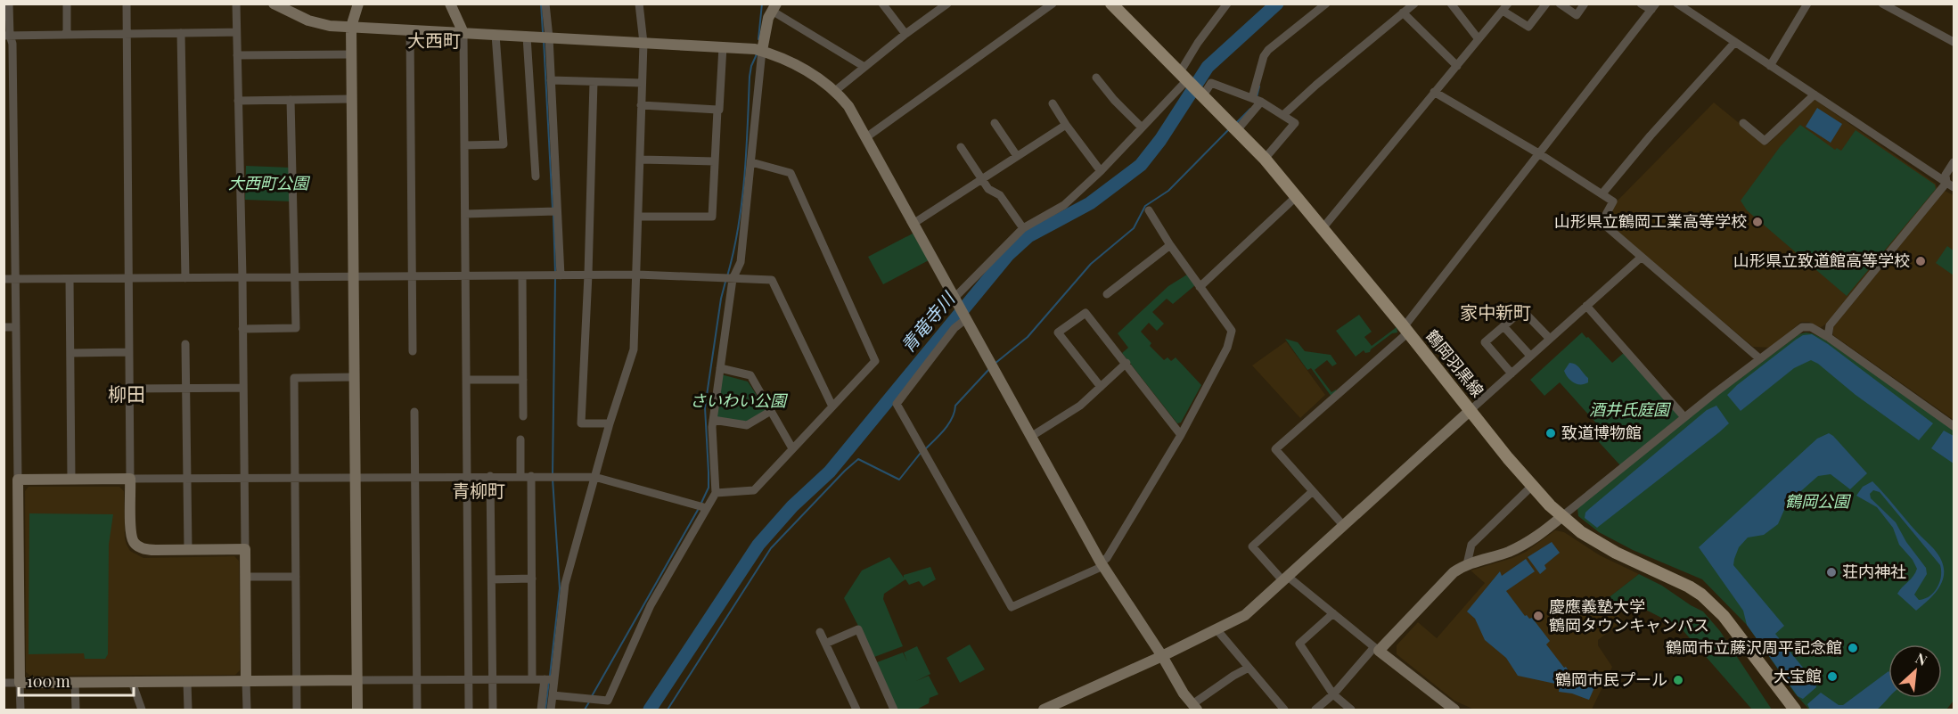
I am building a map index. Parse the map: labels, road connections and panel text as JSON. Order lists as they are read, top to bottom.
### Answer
{
  "streets": {
    "main road": ["鶴岡羽黒線"]
  },
  "districts": [
    "大西町",
    "家中新町",
    "柳田",
    "青柳町"
  ],
  "water": ["青竜寺川"],
  "parks": [
    "大西町公園",
    "さいわい公園",
    "酒井氏庭園",
    "鶴岡公園"
  ],
  "places": [
    "山形県立鶴岡工業高等学校",
    "山形県立致道館高等学校",
    "致道博物館",
    "荘内神社",
    "慶應義塾大学 鶴岡タウンキャンパス",
    "鶴岡市立藤沢周平記念館",
    "大宝館",
    "鶴岡市民プール"
  ],
  "scale_bar": "100 m",
  "north": "top right"
}
